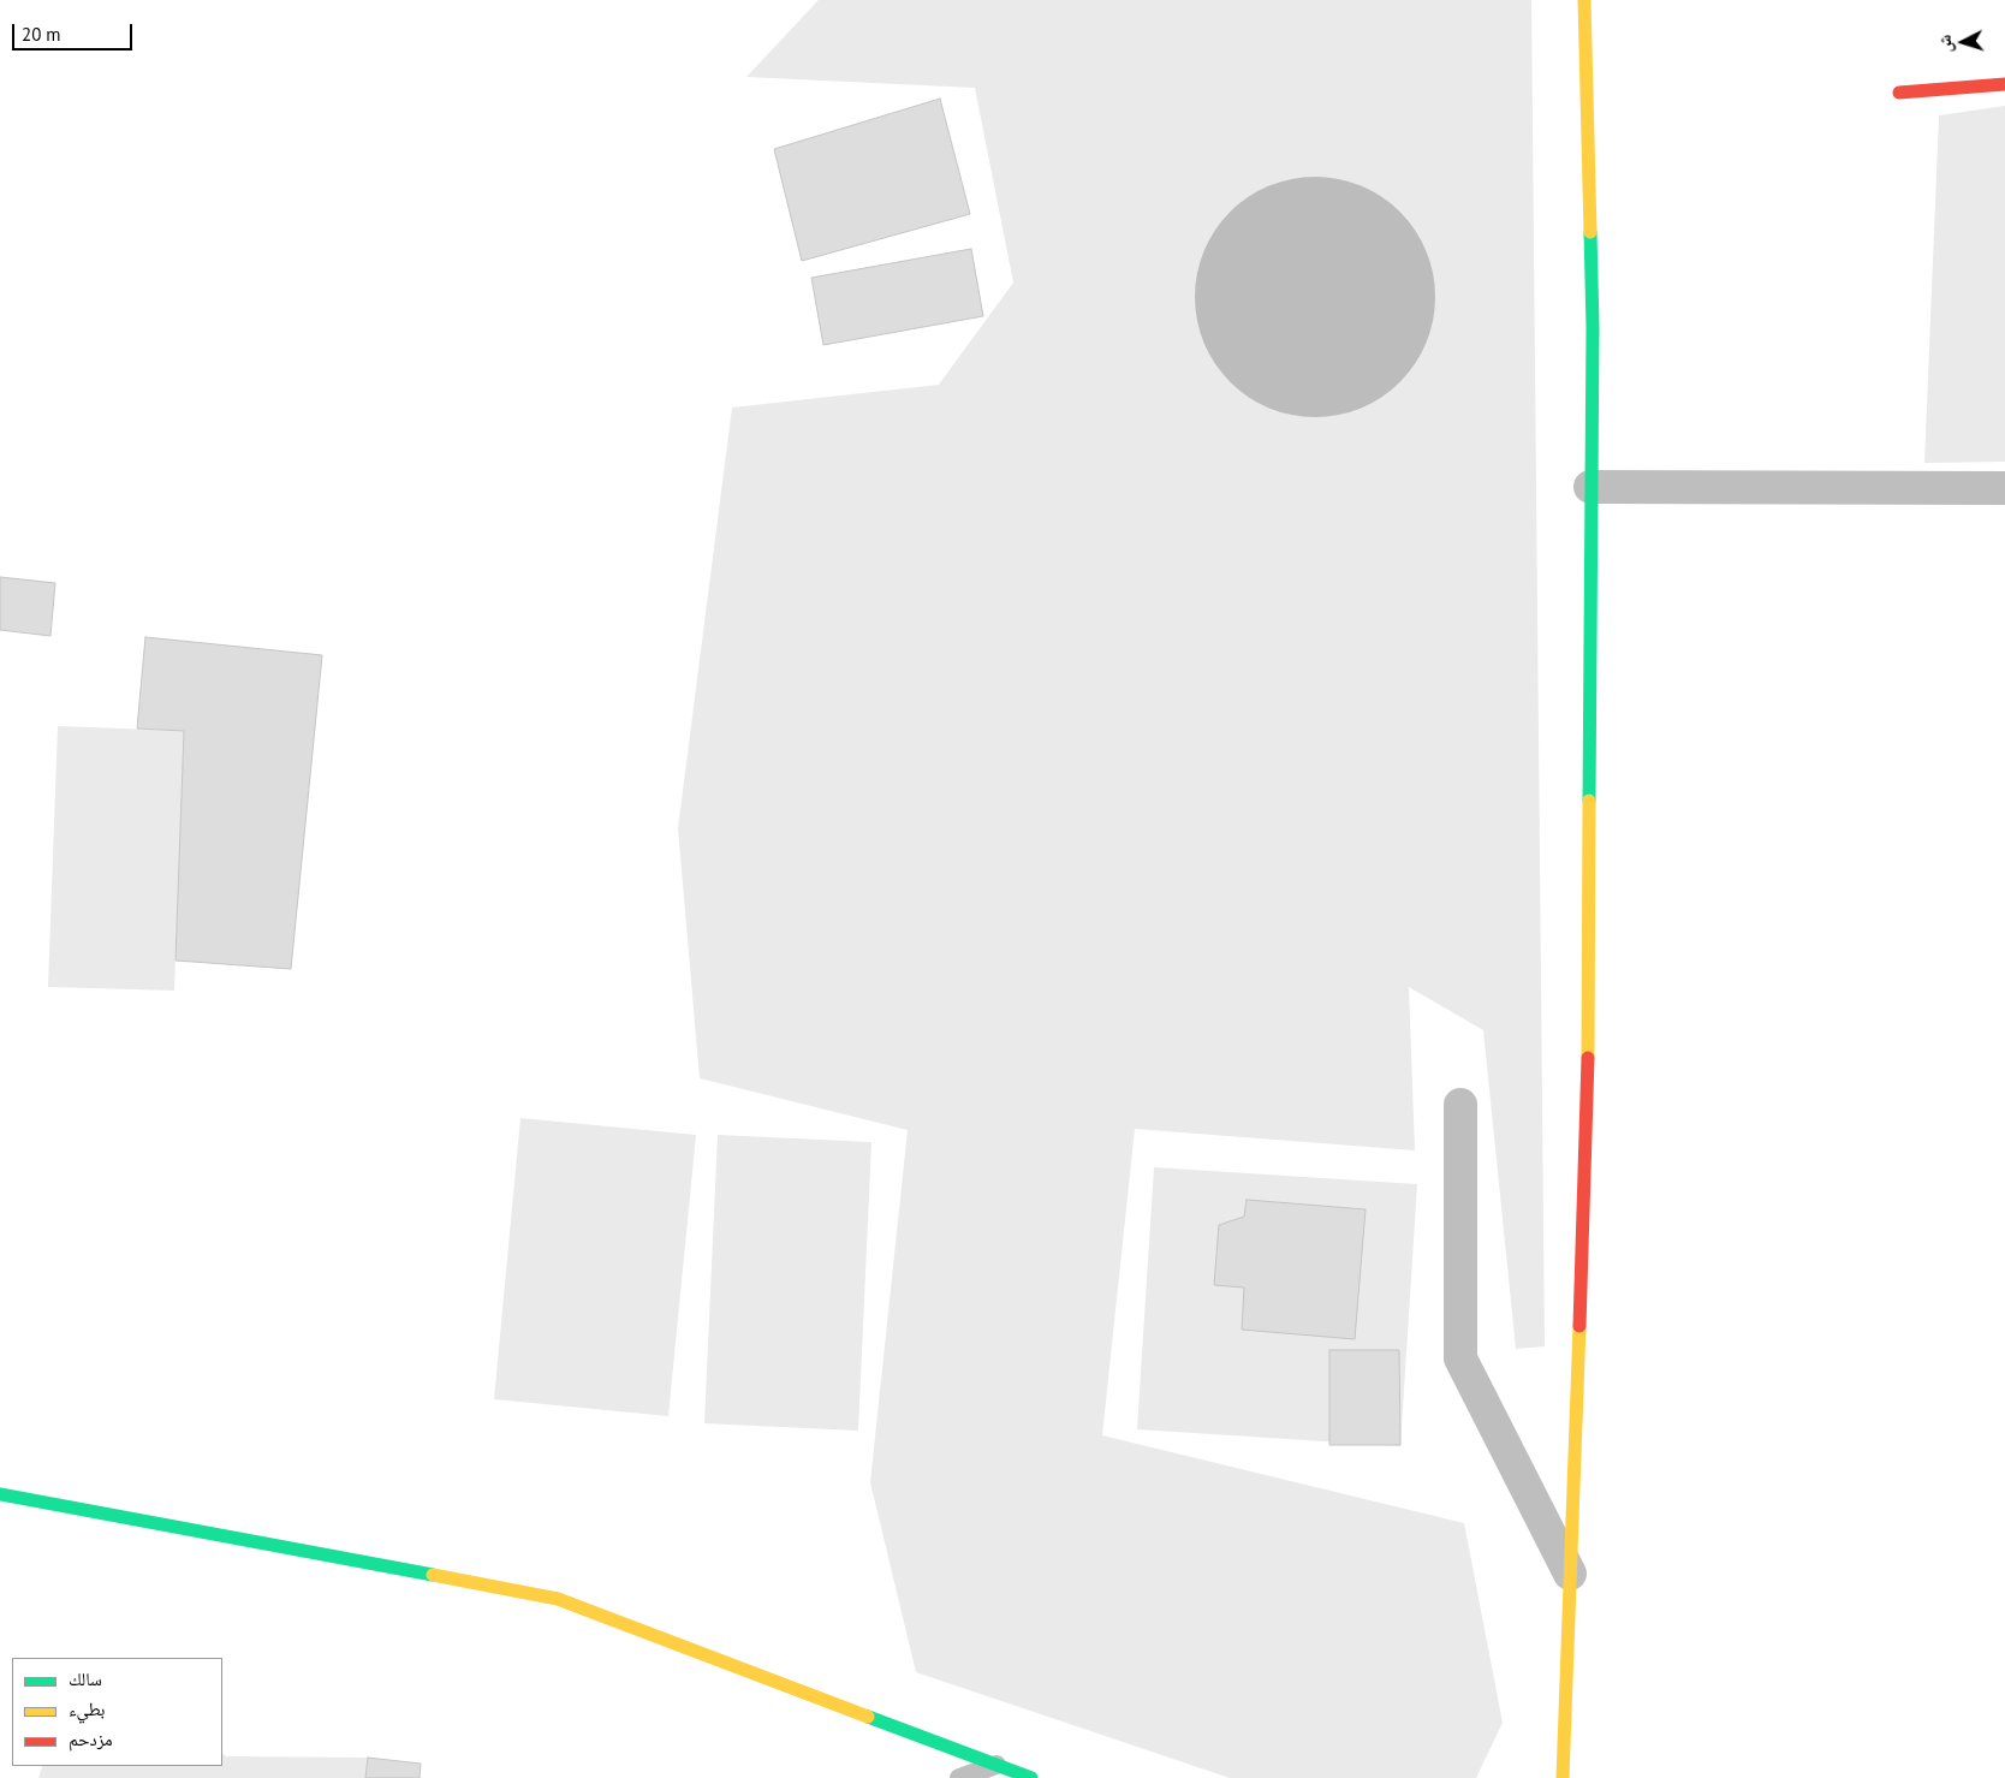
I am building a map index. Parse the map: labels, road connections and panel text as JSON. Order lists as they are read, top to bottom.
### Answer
{
  "legend": ["سالك", "بطيء", "مزدحم"],
  "scale_bar": "20 m",
  "north": "left"
}
